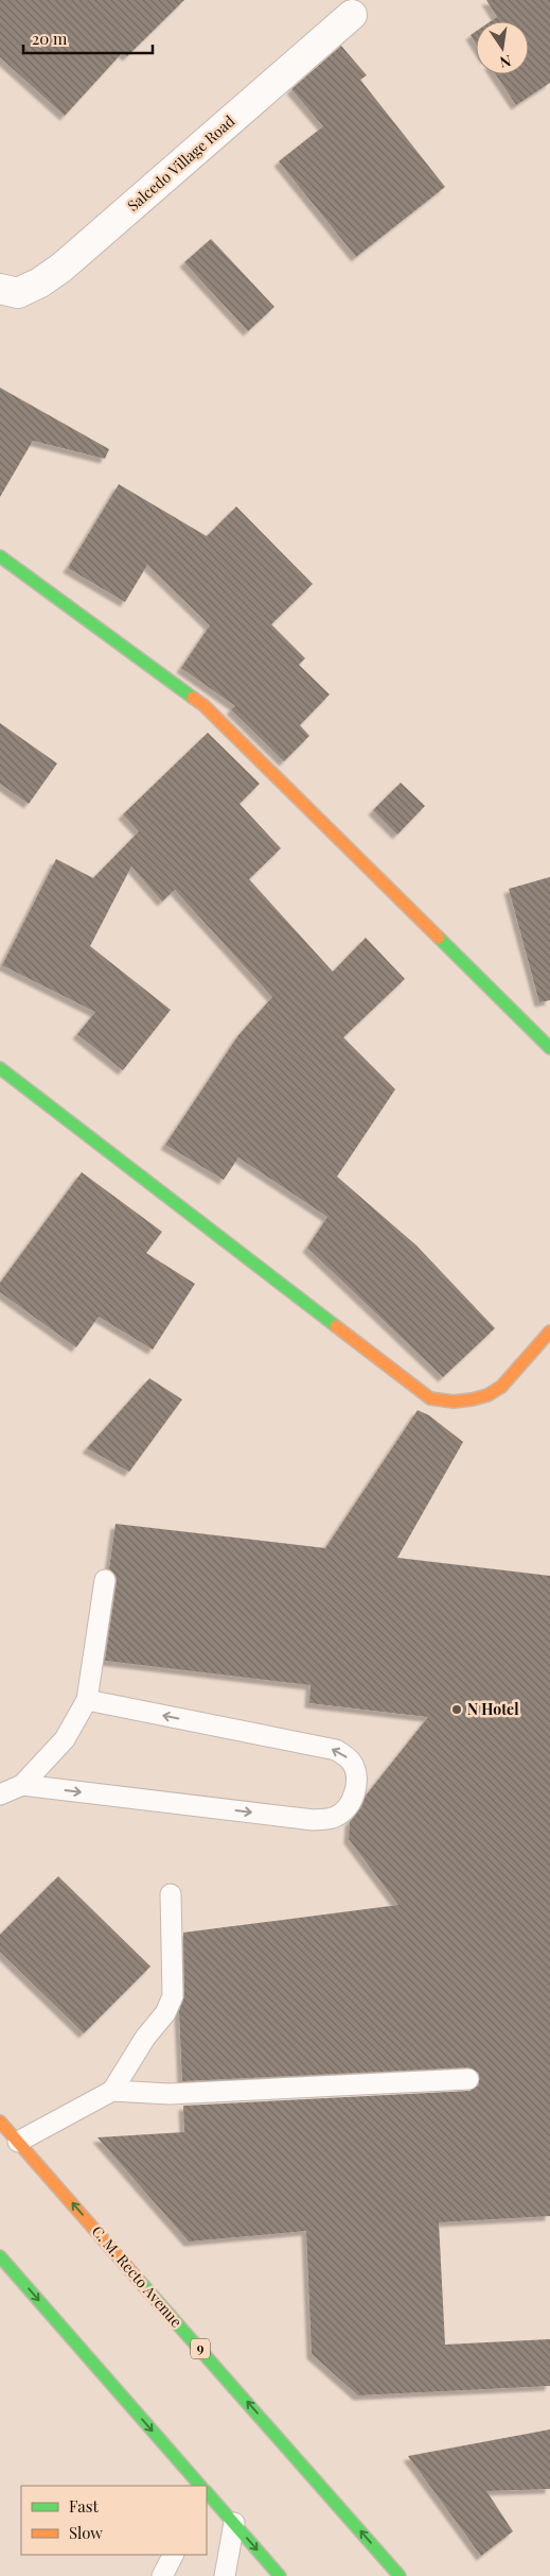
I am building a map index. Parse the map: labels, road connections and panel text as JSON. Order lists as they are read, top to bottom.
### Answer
{
  "streets": {
    "main road": ["C. M. Recto Avenue", "9"],
    "street": ["Salcedo Village Road"]
  },
  "places": ["N Hotel"],
  "legend": ["Fast", "Slow"],
  "scale_bar": "20 m",
  "north": "bottom"
}
